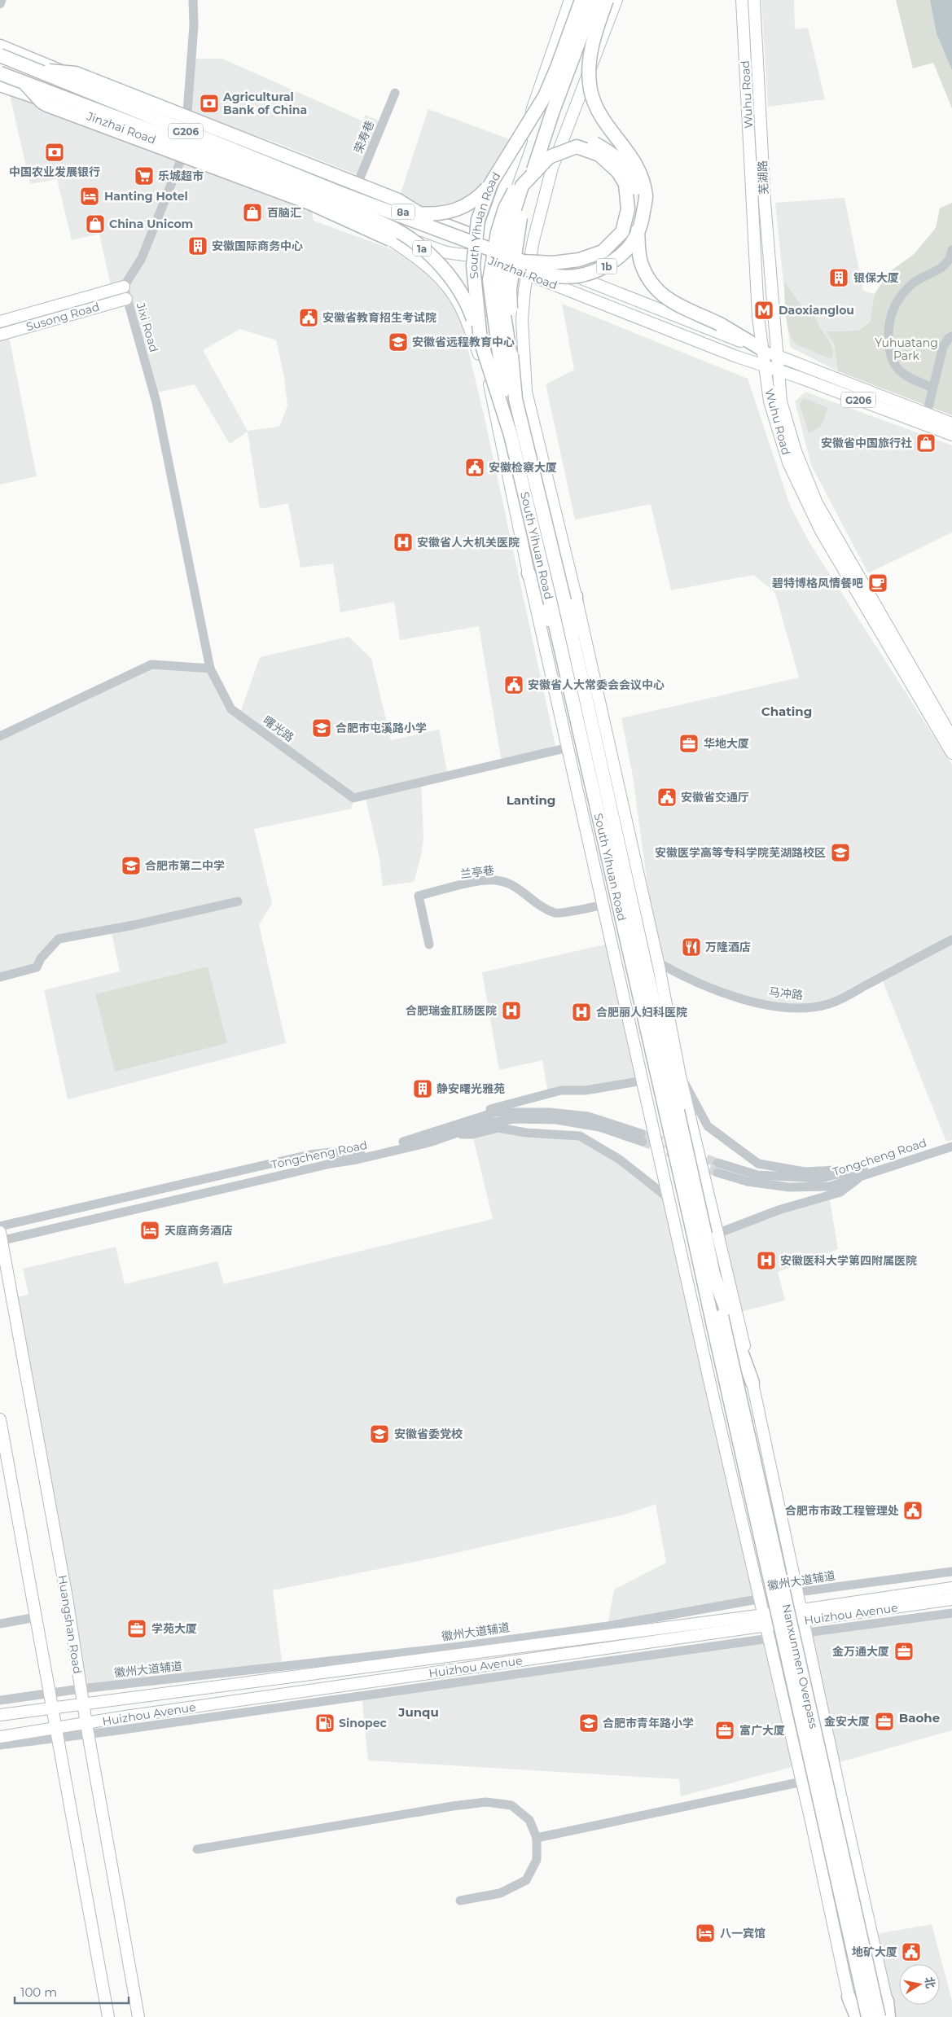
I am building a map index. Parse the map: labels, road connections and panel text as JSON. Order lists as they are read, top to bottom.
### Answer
{
  "streets": {
    "highway": [
      "Jinzhai Road",
      "G206",
      "8a",
      "South Yihuan Road",
      "1a",
      "1b",
      "Nanxunmen Overpass"
    ],
    "main road": [
      "Wuhu Road",
      "芜湖路",
      "Susong Road",
      "Huizhou Avenue",
      "Huangshan Road"
    ],
    "street": [
      "荣寿巷",
      "Jixi Road",
      "曙光路",
      "兰亭巷",
      "马冲路",
      "Tongcheng Road",
      "徽州大道辅道"
    ]
  },
  "crossings": [
    ["Wuhu Road", "Jinzhai Road"],
    ["Wuhu Road", "芜湖路"],
    ["Jinzhai Road", "芜湖路"],
    ["Jinzhai Road", "8a"],
    ["Jinzhai Road", "South Yihuan Road"],
    ["Jinzhai Road", "1a"],
    ["Jinzhai Road", "1b"],
    ["8a", "South Yihuan Road"],
    ["South Yihuan Road", "1a"],
    ["1a", "1b"],
    ["Susong Road", "Jixi Road"],
    ["Jixi Road", "曙光路"],
    ["Tongcheng Road", "Huangshan Road"],
    ["徽州大道辅道", "Huangshan Road"],
    ["Huizhou Avenue", "Huangshan Road"]
  ],
  "districts": [
    "Chating",
    "Lanting",
    "Junqu",
    "Baohe"
  ],
  "parks": ["Yuhuatang Park"],
  "places": {
    "bank": ["Agricultural Bank of China", "中国农业发展银行"],
    "supermarket": ["乐城超市"],
    "hotel": ["Hanting Hotel", "天庭商务酒店", "八一宾馆"],
    "shop": ["百脑汇", "China Unicom", "安徽省中国旅行社"],
    "building": ["安徽国际商务中心", "银保大厦", "静安曙光雅苑"],
    "metro station": ["Daoxianglou"],
    "public building": [
      "安徽省教育招生考试院",
      "安徽检察大厦",
      "安徽省人大常委会会议中心",
      "安徽省交通厅",
      "合肥市市政工程管理处",
      "地矿大厦"
    ],
    "school or university": [
      "安徽省远程教育中心",
      "合肥市屯溪路小学",
      "安徽医学高等专科学院芜湖路校区",
      "合肥市第二中学",
      "安徽省委党校",
      "合肥市青年路小学"
    ],
    "hospital": [
      "安徽省人大机关医院",
      "合肥瑞金肛肠医院",
      "合肥丽人妇科医院",
      "安徽医科大学第四附属医院"
    ],
    "cafe": ["碧特博格风情餐吧"],
    "office": [
      "华地大厦",
      "学苑大厦",
      "金万通大厦",
      "金安大厦",
      "富广大厦"
    ],
    "restaurant": ["万隆酒店"],
    "fuel station": ["Sinopec"]
  },
  "scale_bar": "100 m",
  "north": "right"
}
